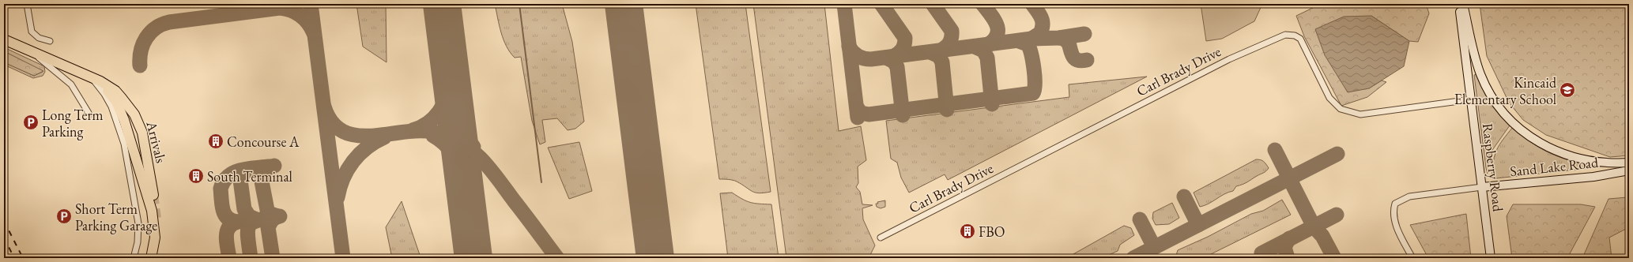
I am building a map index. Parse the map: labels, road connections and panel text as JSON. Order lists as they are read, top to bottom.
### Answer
{
  "streets": {
    "main road": ["Arrivals", "Sand Lake Road", "Raspberry Road"],
    "street": ["Carl Brady Drive"]
  },
  "crossings": [
    ["Carl Brady Drive", "Raspberry Road"],
    ["Sand Lake Road", "Raspberry Road"]
  ],
  "places": {
    "school or university": ["Kincaid Elementary School"],
    "parking": ["Long Term Parking", "Short Term Parking Garage"],
    "building": ["Concourse A", "South Terminal", "FBO"]
  }
}
